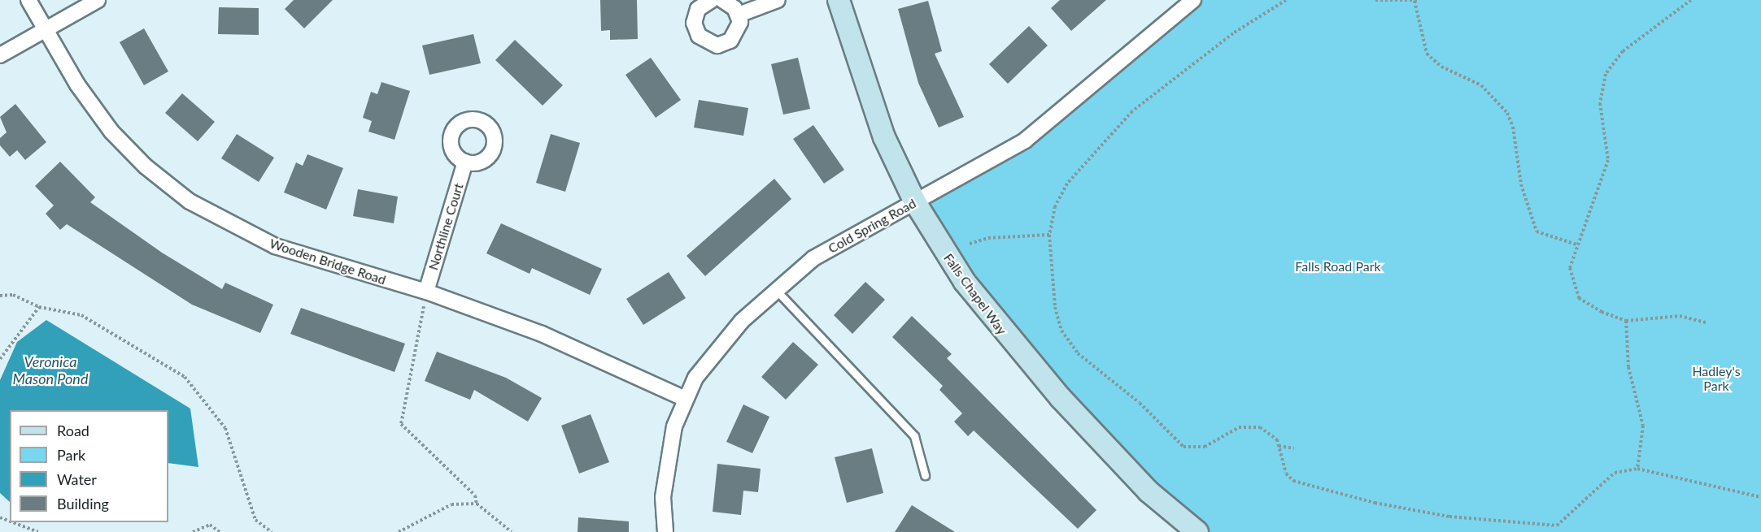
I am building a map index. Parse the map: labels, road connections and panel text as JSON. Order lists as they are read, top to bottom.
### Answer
{
  "streets": {
    "street": [
      "Cold Spring Road",
      "Northline Court",
      "Wooden Bridge Road",
      "Falls Chapel Way"
    ]
  },
  "crossings": [
    ["Cold Spring Road", "Wooden Bridge Road"],
    ["Cold Spring Road", "Falls Chapel Way"],
    ["Northline Court", "Wooden Bridge Road"]
  ],
  "water": ["Veronica Mason Pond"],
  "parks": ["Falls Road Park", "Hadley's Park"],
  "legend": [
    "Road",
    "Park",
    "Water",
    "Building"
  ]
}
